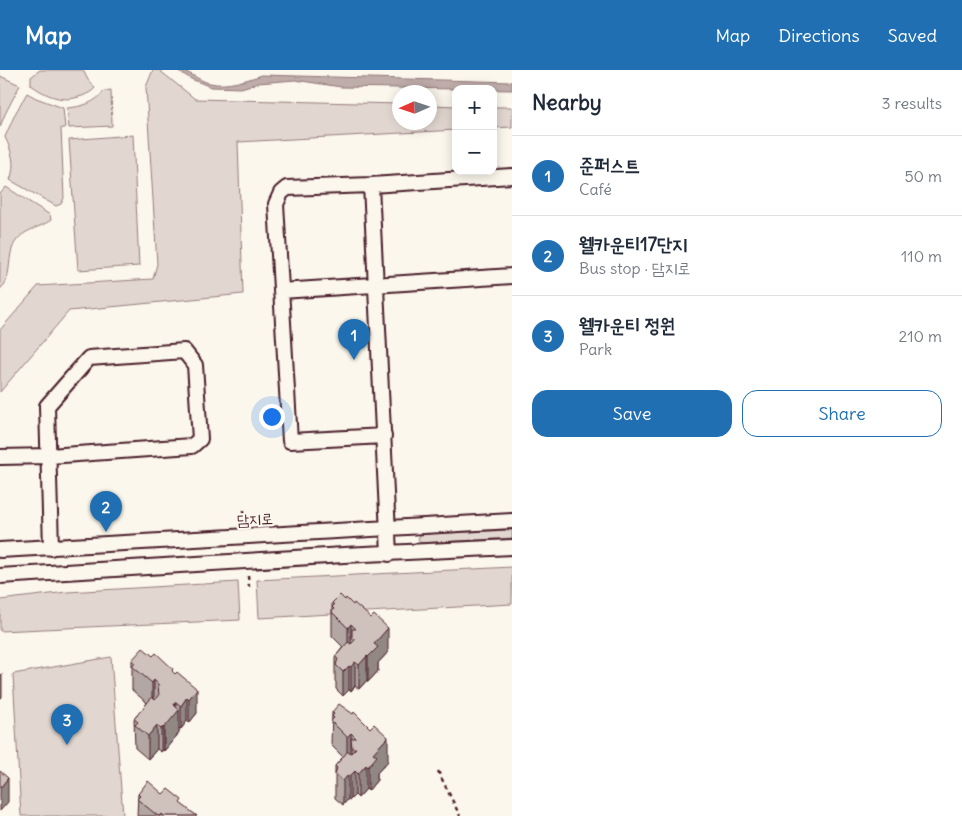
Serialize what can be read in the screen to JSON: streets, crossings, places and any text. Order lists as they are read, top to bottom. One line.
{"streets":{"street":["담지로"]},"north":"left","page":{"header":"Map","nav":["Map","Directions","Saved"],"heading":["Nearby","3 results"],"map_buttons":["+","−"],"list":[{"mark":"1","name":"준퍼스트","note":"Café","value":"50 m"},{"mark":"2","name":"웰카운티17단지","note":"Bus stop · 담지로","value":"110 m"},{"mark":"3","name":"웰카운티 정원","note":"Park","value":"210 m"}],"pins":["1","2","3"],"buttons":["Save","Share"]}}
